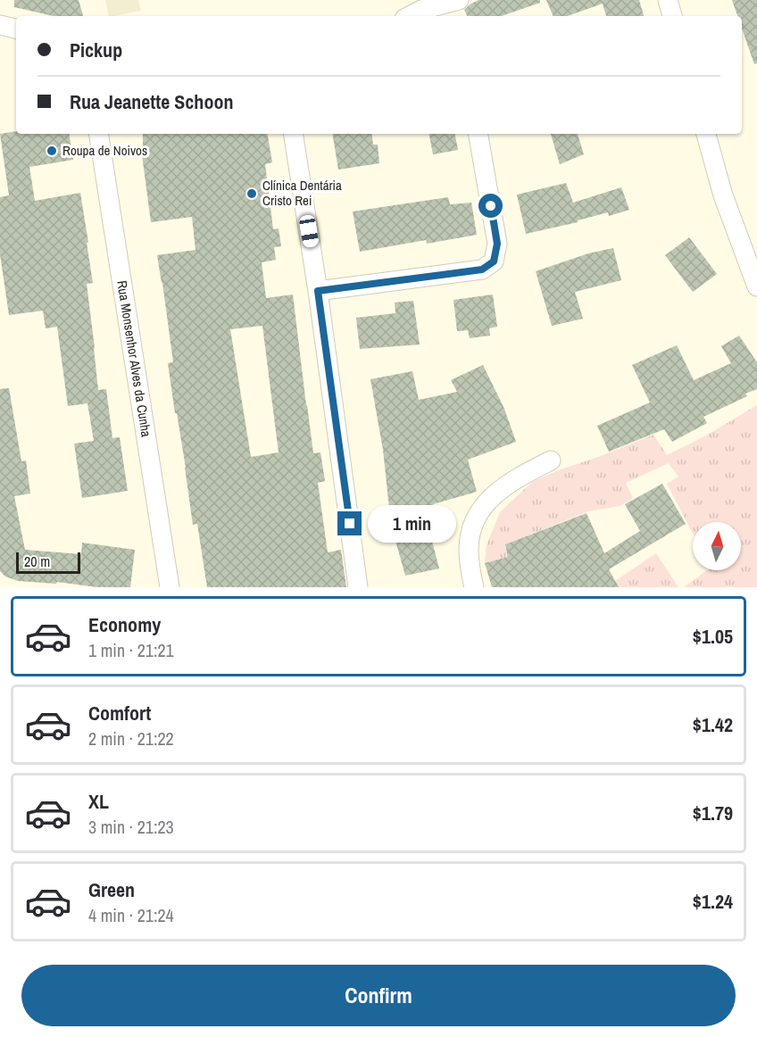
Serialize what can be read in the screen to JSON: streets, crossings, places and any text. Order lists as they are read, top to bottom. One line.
{"streets":{"street":["Rua Monsenhor Alves da Cunha"]},"places":["Roupa de Noivos","Clínica Dentária Cristo Rei"],"scale_bar":"20 m","north":"top","page":{"banner":["Pickup","Rua Jeanette Schoon"],"bubble":"1 min","scale":"20 m","list":[{"name":"Economy","note":"1 min · 21:21","value":"$1.05"},{"name":"Comfort","note":"2 min · 21:22","value":"$1.42"},{"name":"XL","note":"3 min · 21:23","value":"$1.79"},{"name":"Green","note":"4 min · 21:24","value":"$1.24"}],"buttons":"Confirm"}}
